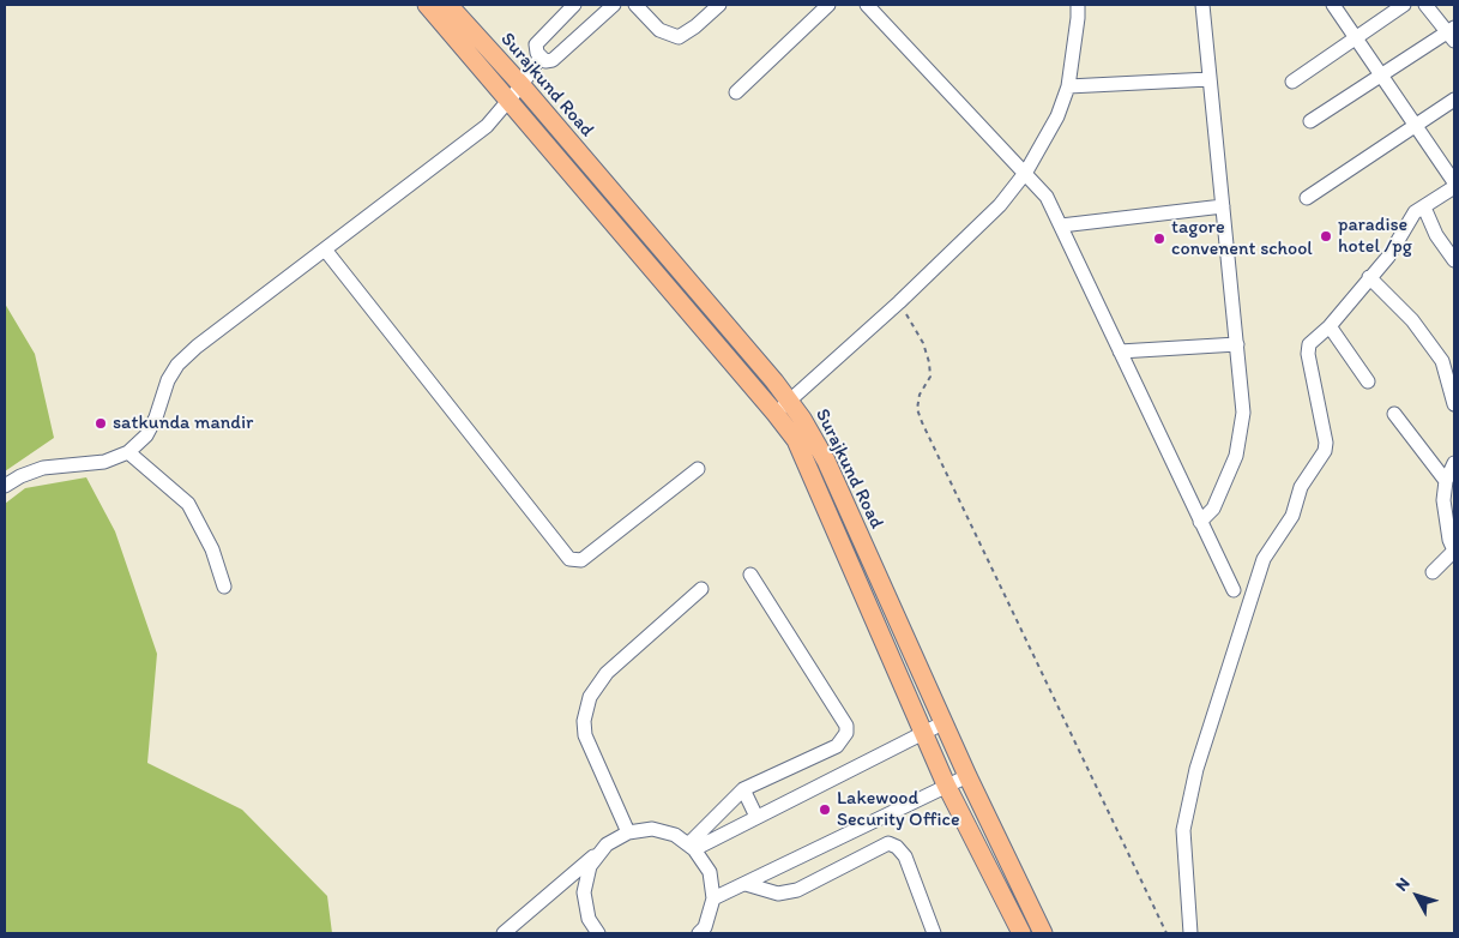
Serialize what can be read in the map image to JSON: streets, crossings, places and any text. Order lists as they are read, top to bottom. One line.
{"streets":{"main road":["Surajkund Road"]},"places":["paradise hotel /pg","tagore convenent school","satkunda mandir","Lakewood Security Office"],"north":"top left"}
